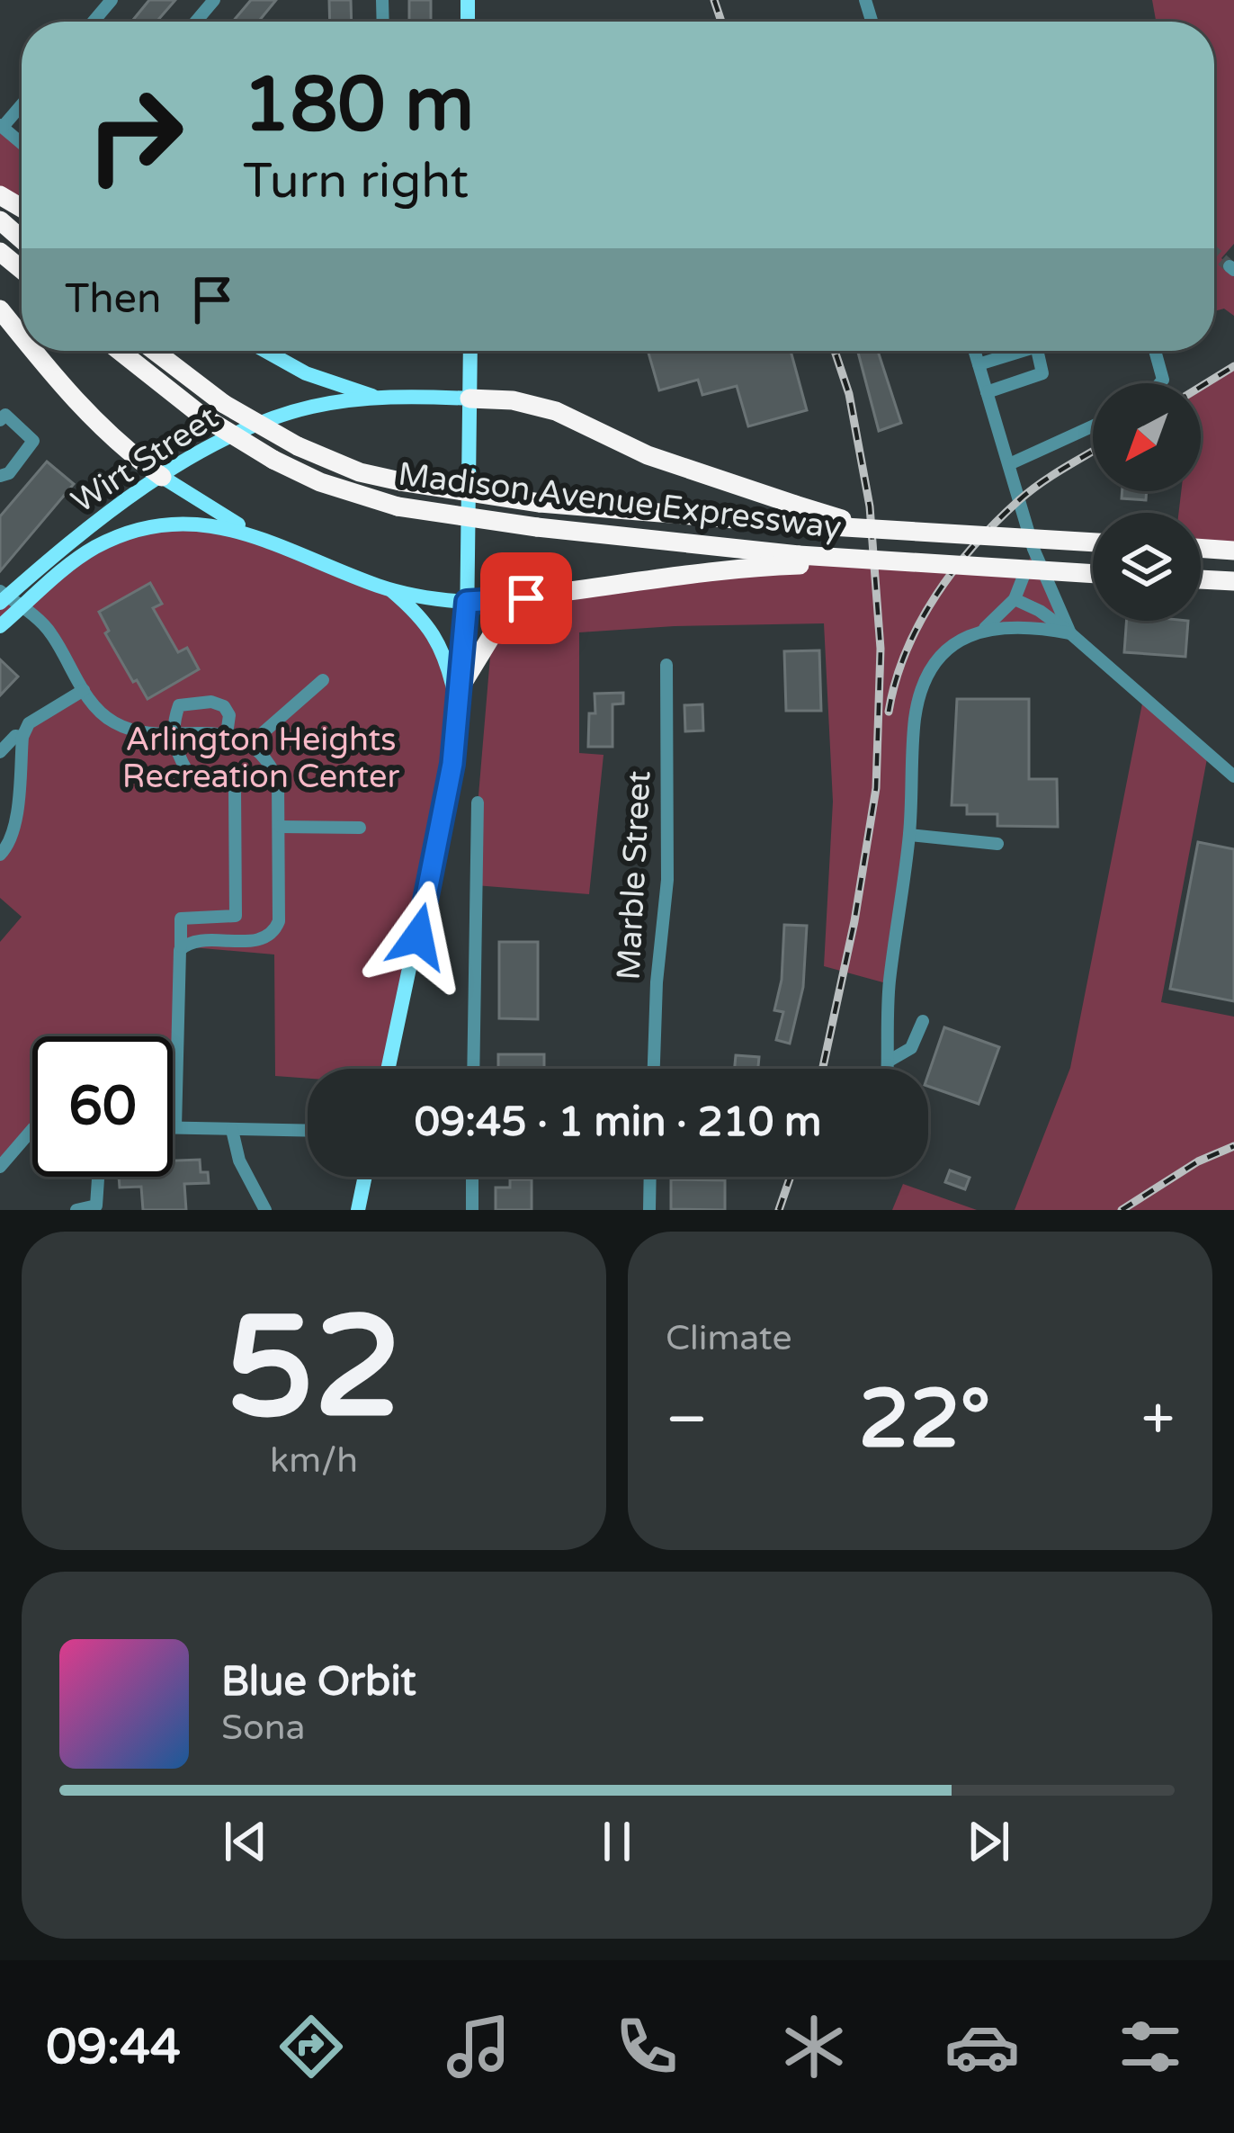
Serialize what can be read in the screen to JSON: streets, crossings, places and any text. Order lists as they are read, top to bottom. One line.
{"streets":{"highway":["Madison Avenue Expressway"],"main road":["Wirt Street"],"street":["Marble Street"]},"parks":["Arlington Heights Recreation Center"],"north":"bottom left","page":{"turn":["180 m","Turn right"],"then":"Then","limit":"60","trip":"09:45 · 1 min · 210 m","tile":[["52","km/h"],"Climate"],"heat":["−","22°","+"],"song":["Blue Orbit","Sona"],"tabs":"09:44"}}
